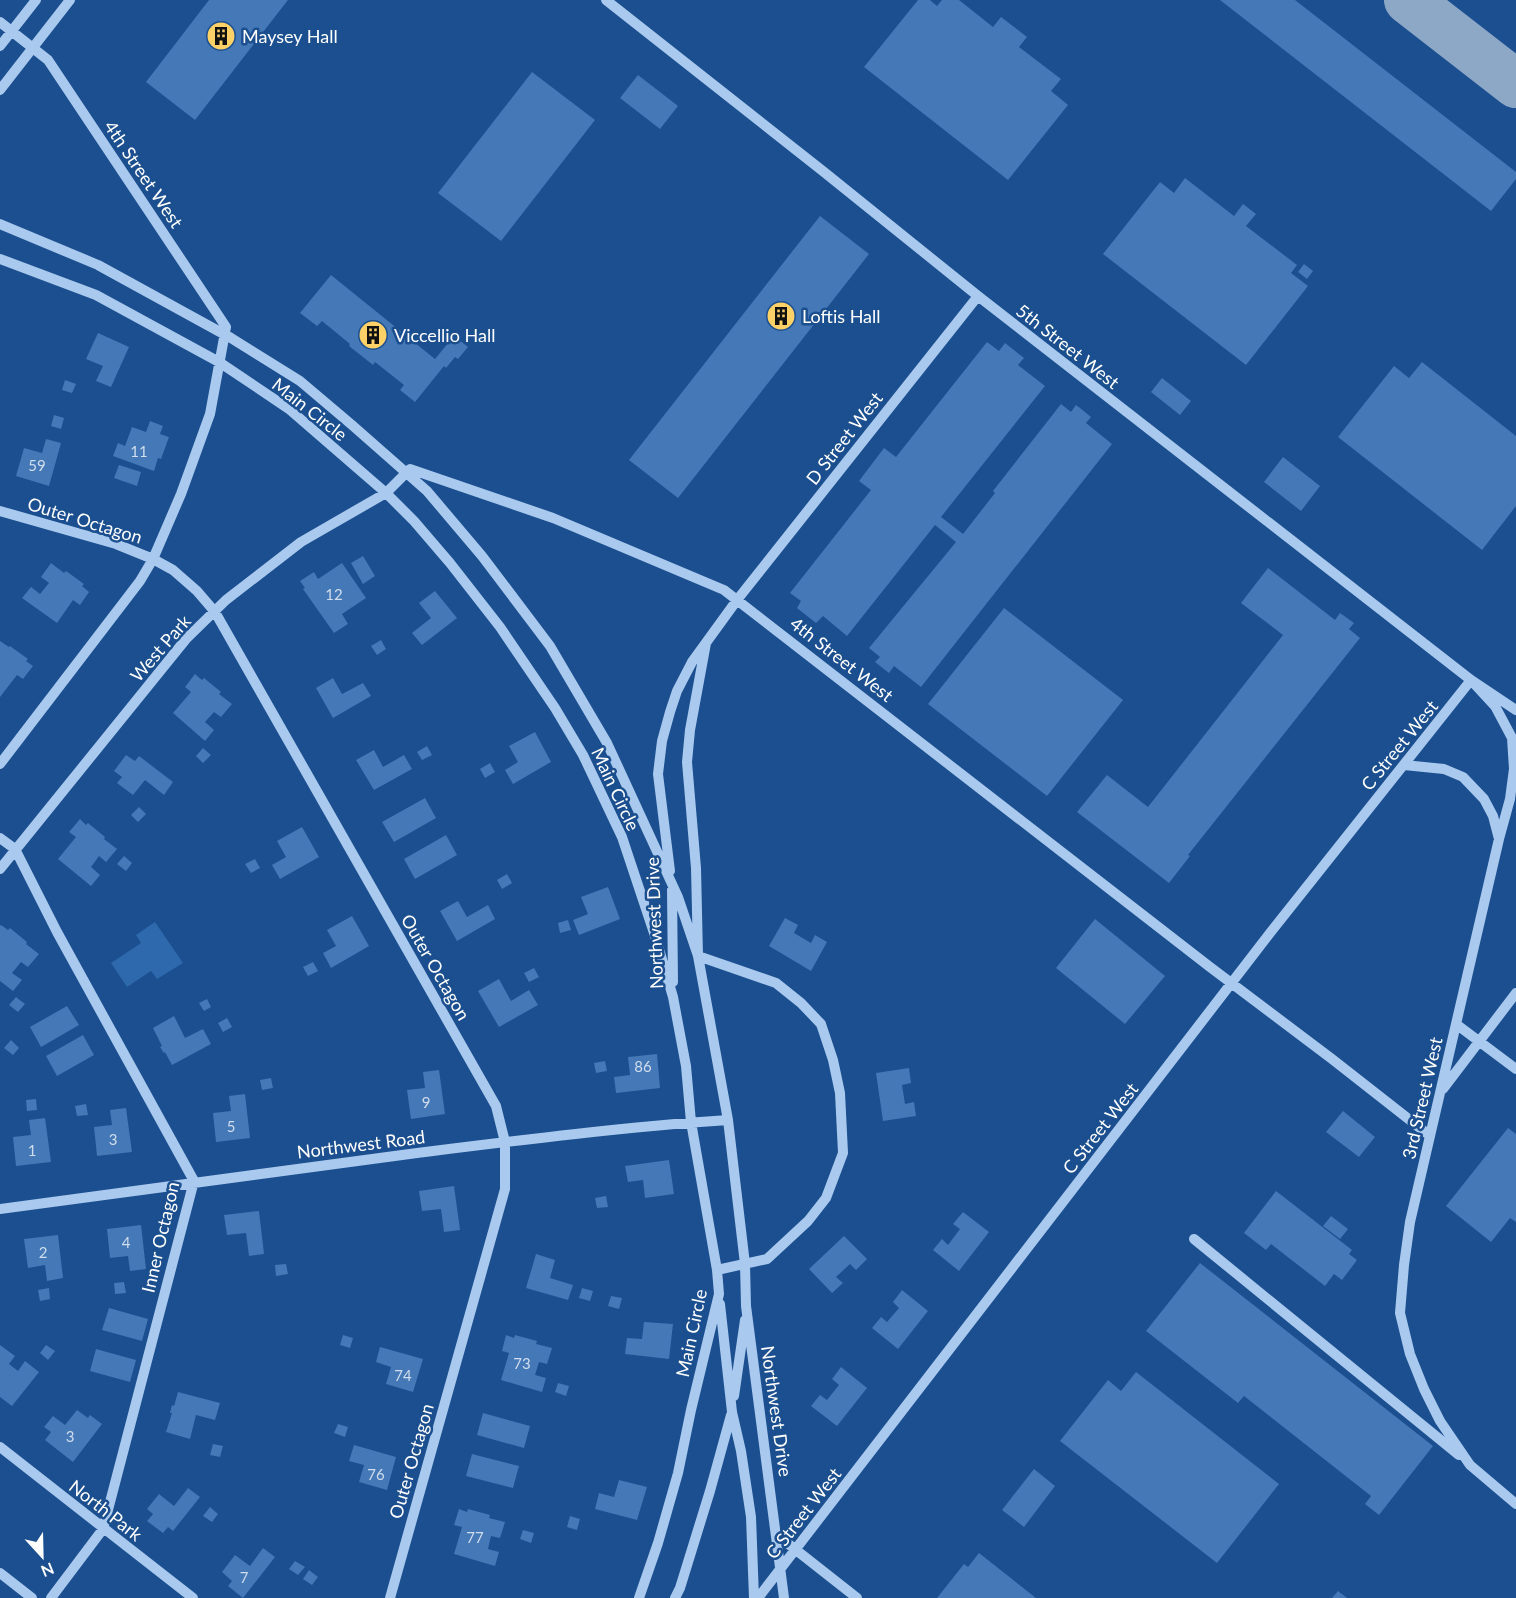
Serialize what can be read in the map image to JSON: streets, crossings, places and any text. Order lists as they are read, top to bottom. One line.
{"streets":{"street":["4th Street West","5th Street West","Main Circle","D Street West","Outer Octagon","West Park","C Street West","Northwest Drive","3rd Street West","Northwest Road","Inner Octagon","North Park"]},"crossings":[["4th Street West","Main Circle"],["4th Street West","D Street West"],["4th Street West","C Street West"],["4th Street West","Northwest Drive"],["4th Street West","3rd Street West"],["5th Street West","D Street West"],["5th Street West","C Street West"],["5th Street West","3rd Street West"],["Main Circle","West Park"],["Main Circle","Northwest Drive"],["Main Circle","Northwest Road"],["D Street West","Northwest Drive"],["Outer Octagon","West Park"],["Outer Octagon","Northwest Road"],["West Park","Inner Octagon"],["C Street West","Northwest Drive"],["C Street West","3rd Street West"],["Northwest Drive","Northwest Road"],["Northwest Road","Inner Octagon"],["Inner Octagon","North Park"]],"places":{"building":["Maysey Hall","Loftis Hall","Viccellio Hall"]},"house_numbers":["11","59","12","86","9","5","3","1","4","2","73","74","3","76","77","7"],"north":"bottom"}
